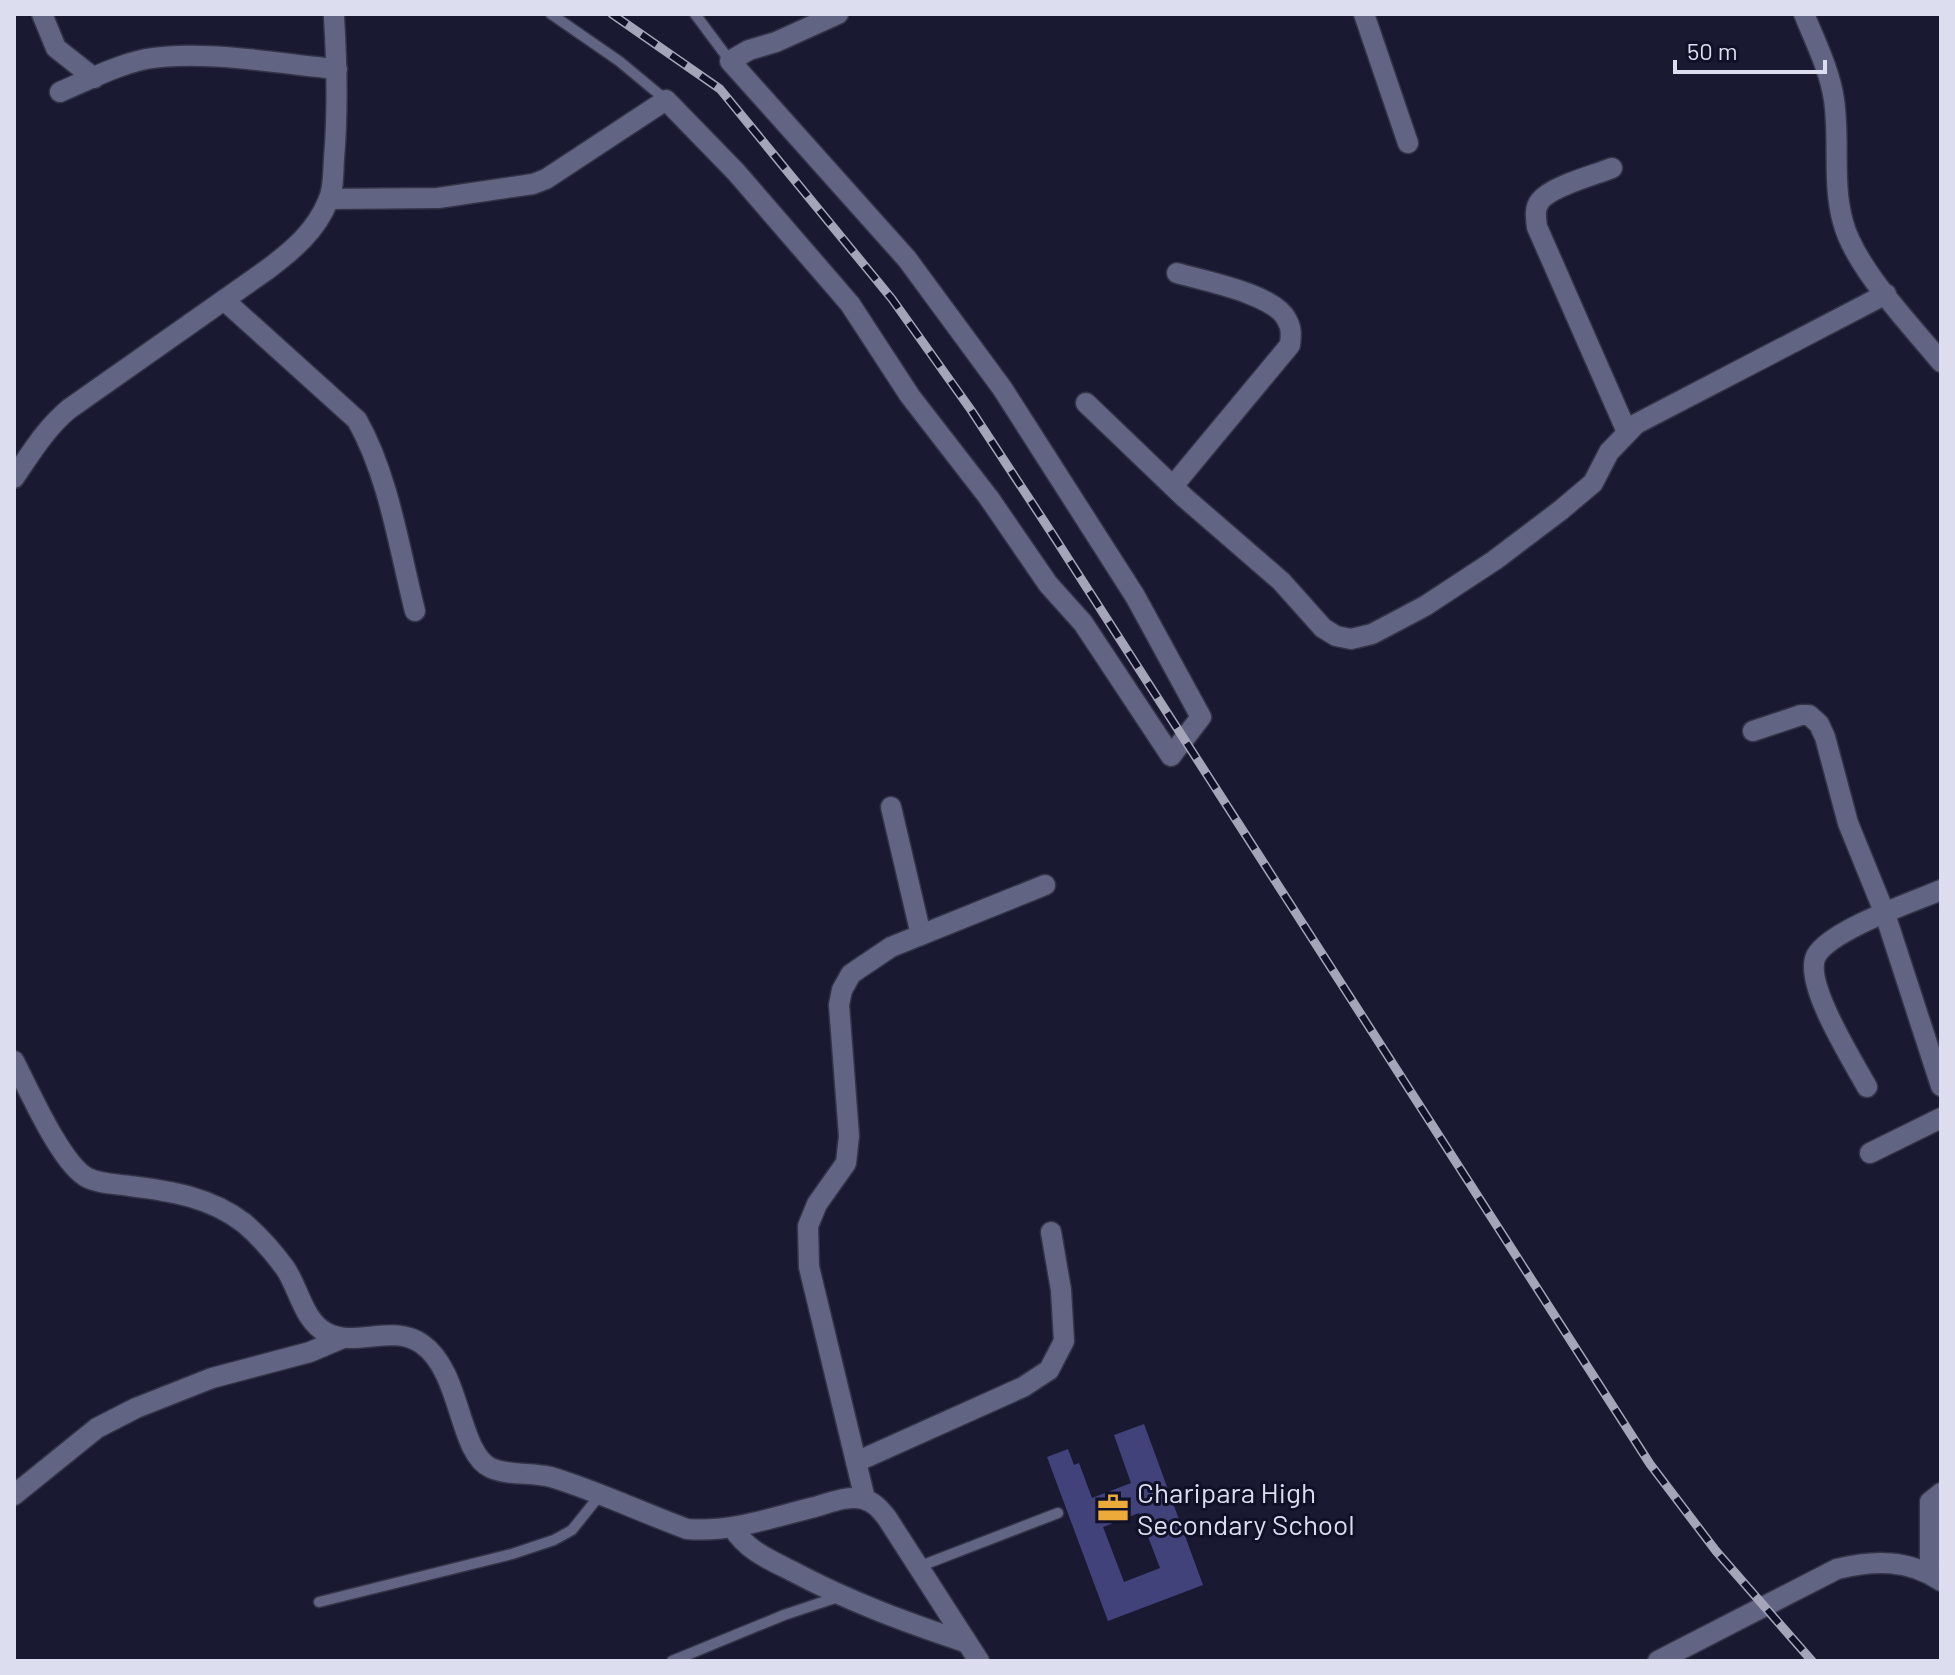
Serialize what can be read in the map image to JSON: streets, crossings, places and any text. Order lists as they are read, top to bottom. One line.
{"places":{"office":["Charipara High Secondary School"]},"scale_bar":"50 m"}
